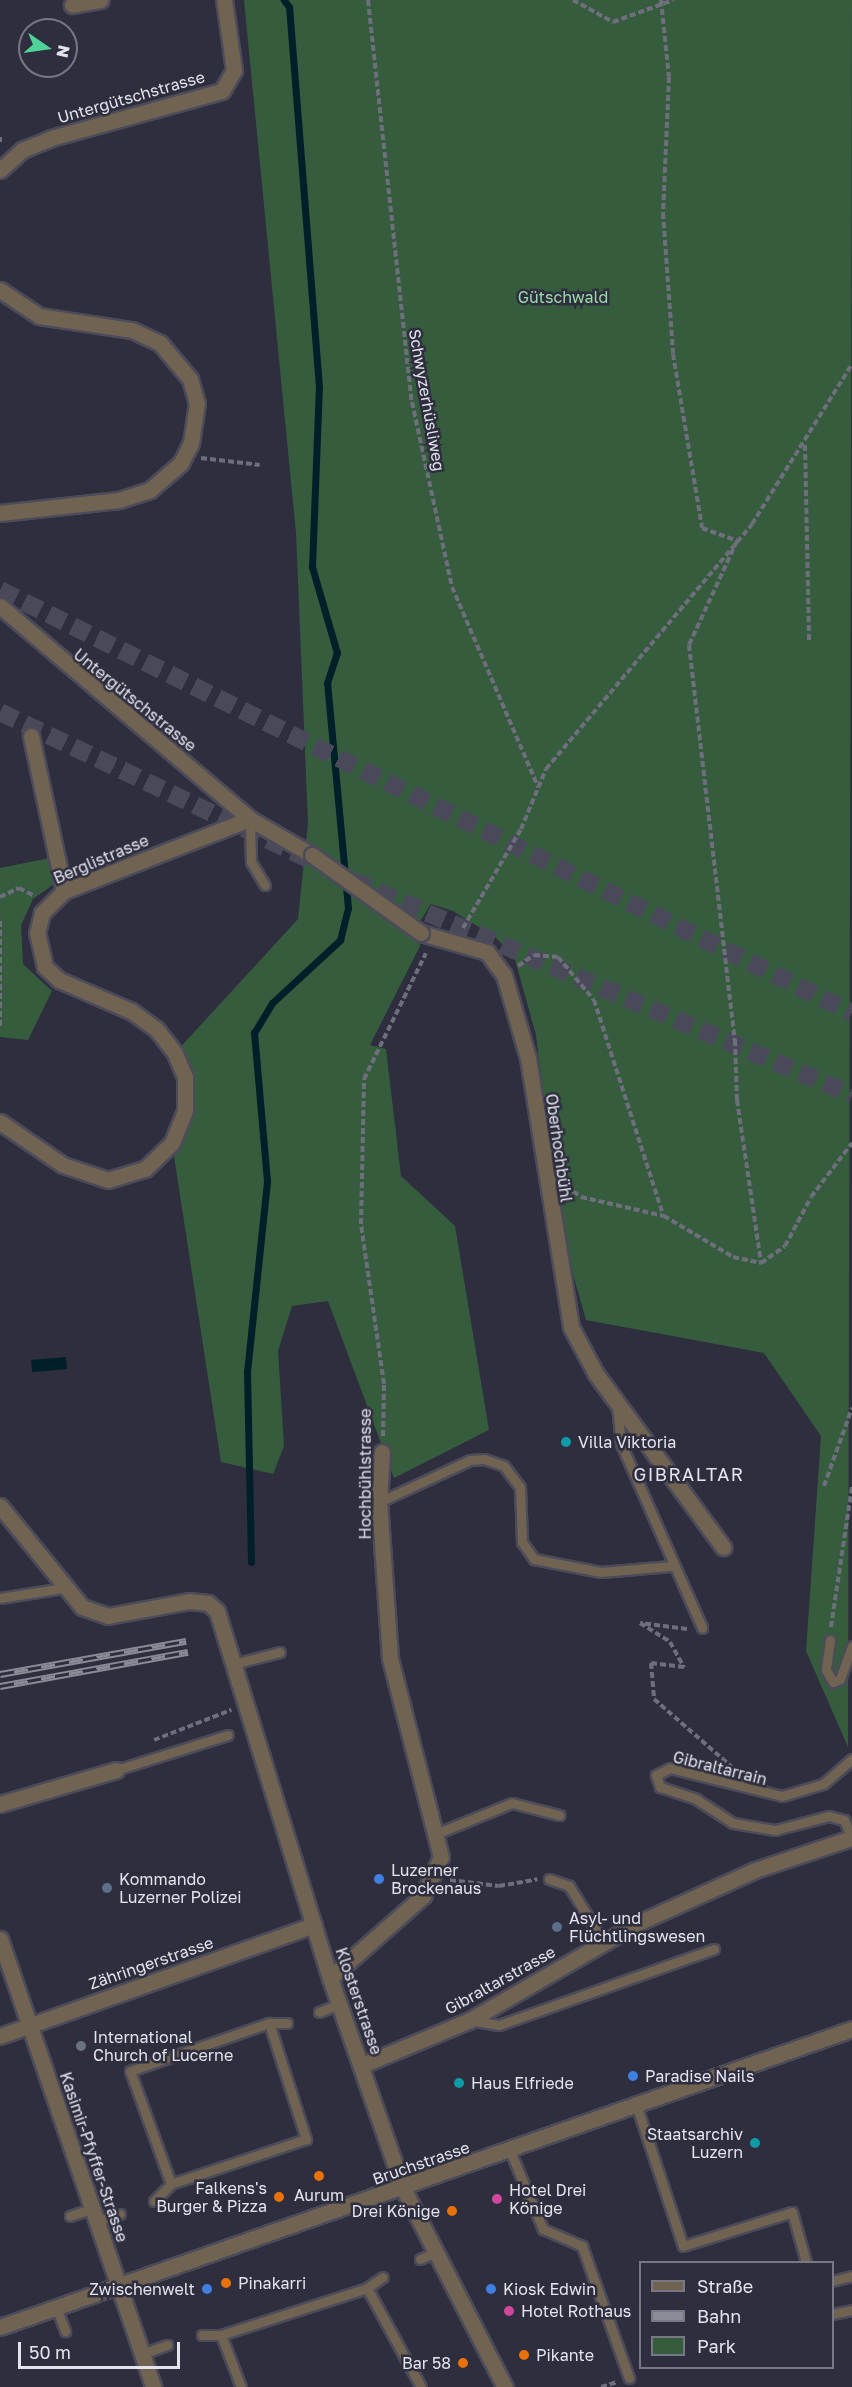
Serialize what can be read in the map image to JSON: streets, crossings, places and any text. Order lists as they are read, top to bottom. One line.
{"streets":{"street":["Untergütschstrasse","Berglistrasse","Oberhochbühl","Hochbühlstrasse","Zähringerstrasse","Gibraltarstrasse","Klosterstrasse","Kasimir-Pfyffer-Strasse","Bruchstrasse"],"lane":["Gibraltarrain"],"path":["Schwyzerhüsliweg"]},"crossings":[["Untergütschstrasse","Berglistrasse"],["Oberhochbühl","Hochbühlstrasse"],["Gibraltarrain","Gibraltarstrasse"],["Zähringerstrasse","Klosterstrasse"],["Zähringerstrasse","Kasimir-Pfyffer-Strasse"],["Gibraltarstrasse","Klosterstrasse"],["Klosterstrasse","Bruchstrasse"],["Kasimir-Pfyffer-Strasse","Bruchstrasse"]],"districts":["GIBRALTAR"],"parks":["Gütschwald"],"places":["Villa Viktoria","Luzerner Brockenaus","Kommando Luzerner Polizei","Asyl- und Flüchtlingswesen","International Church of Lucerne","Paradise Nails","Haus Elfriede","Staatsarchiv Luzern","Aurum","Falkens's Burger & Pizza","Hotel Drei Könige","Drei Könige","Pinakarri","Zwischenwelt","Kiosk Edwin","Hotel Rothaus","Pikante","Bar 58"],"legend":["Straße","Bahn","Park"],"scale_bar":"50 m","north":"right"}
